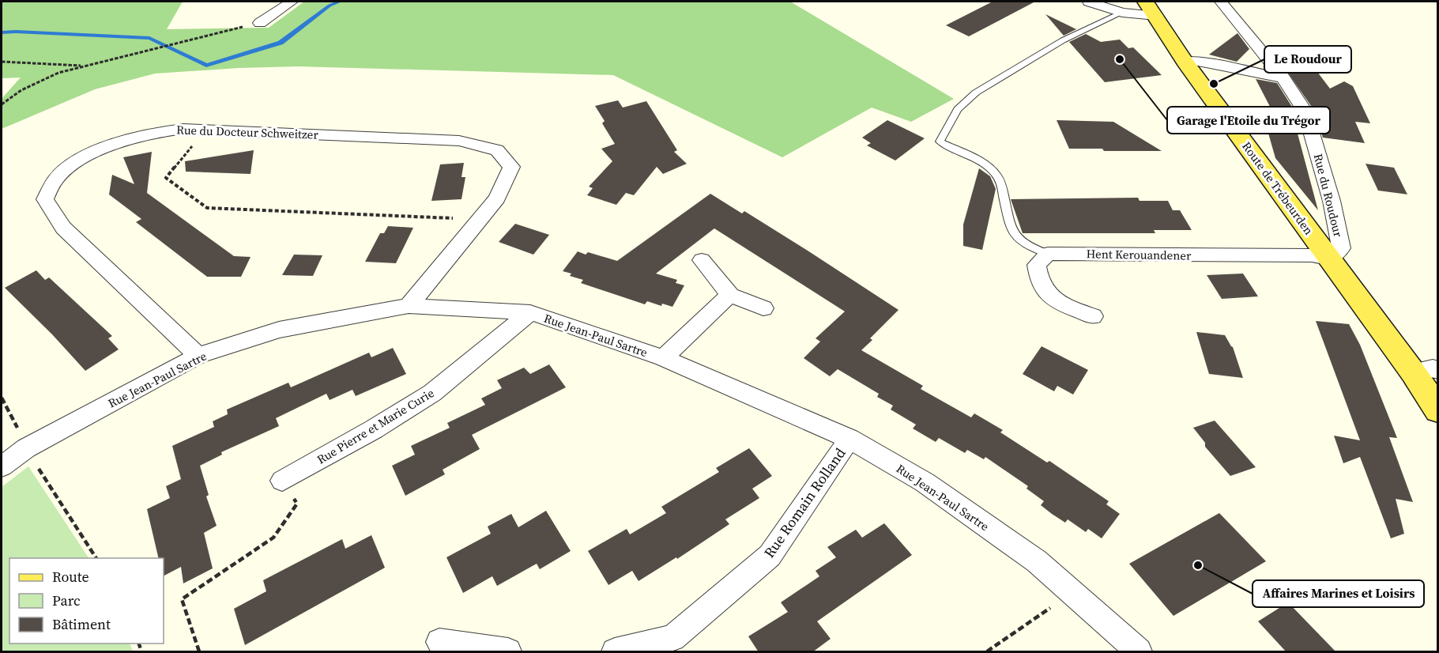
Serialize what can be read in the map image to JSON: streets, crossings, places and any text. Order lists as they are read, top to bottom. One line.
{"streets":{"main road":["Route de Trébeurden"],"street":["Rue du Docteur Schweitzer","Rue du Roudour","Hent Kerouandener","Rue Jean-Paul Sartre","Rue Pierre et Marie Curie","Rue Romain Rolland"]},"crossings":[["Rue du Docteur Schweitzer","Rue Jean-Paul Sartre"],["Route de Trébeurden","Rue du Roudour"],["Route de Trébeurden","Hent Kerouandener"],["Rue du Roudour","Hent Kerouandener"],["Rue Jean-Paul Sartre","Rue Pierre et Marie Curie"],["Rue Jean-Paul Sartre","Rue Romain Rolland"]],"places":["Garage l'Etoile du Trégor","Le Roudour","Affaires Marines et Loisirs"],"legend":["Route","Parc","Bâtiment"]}
